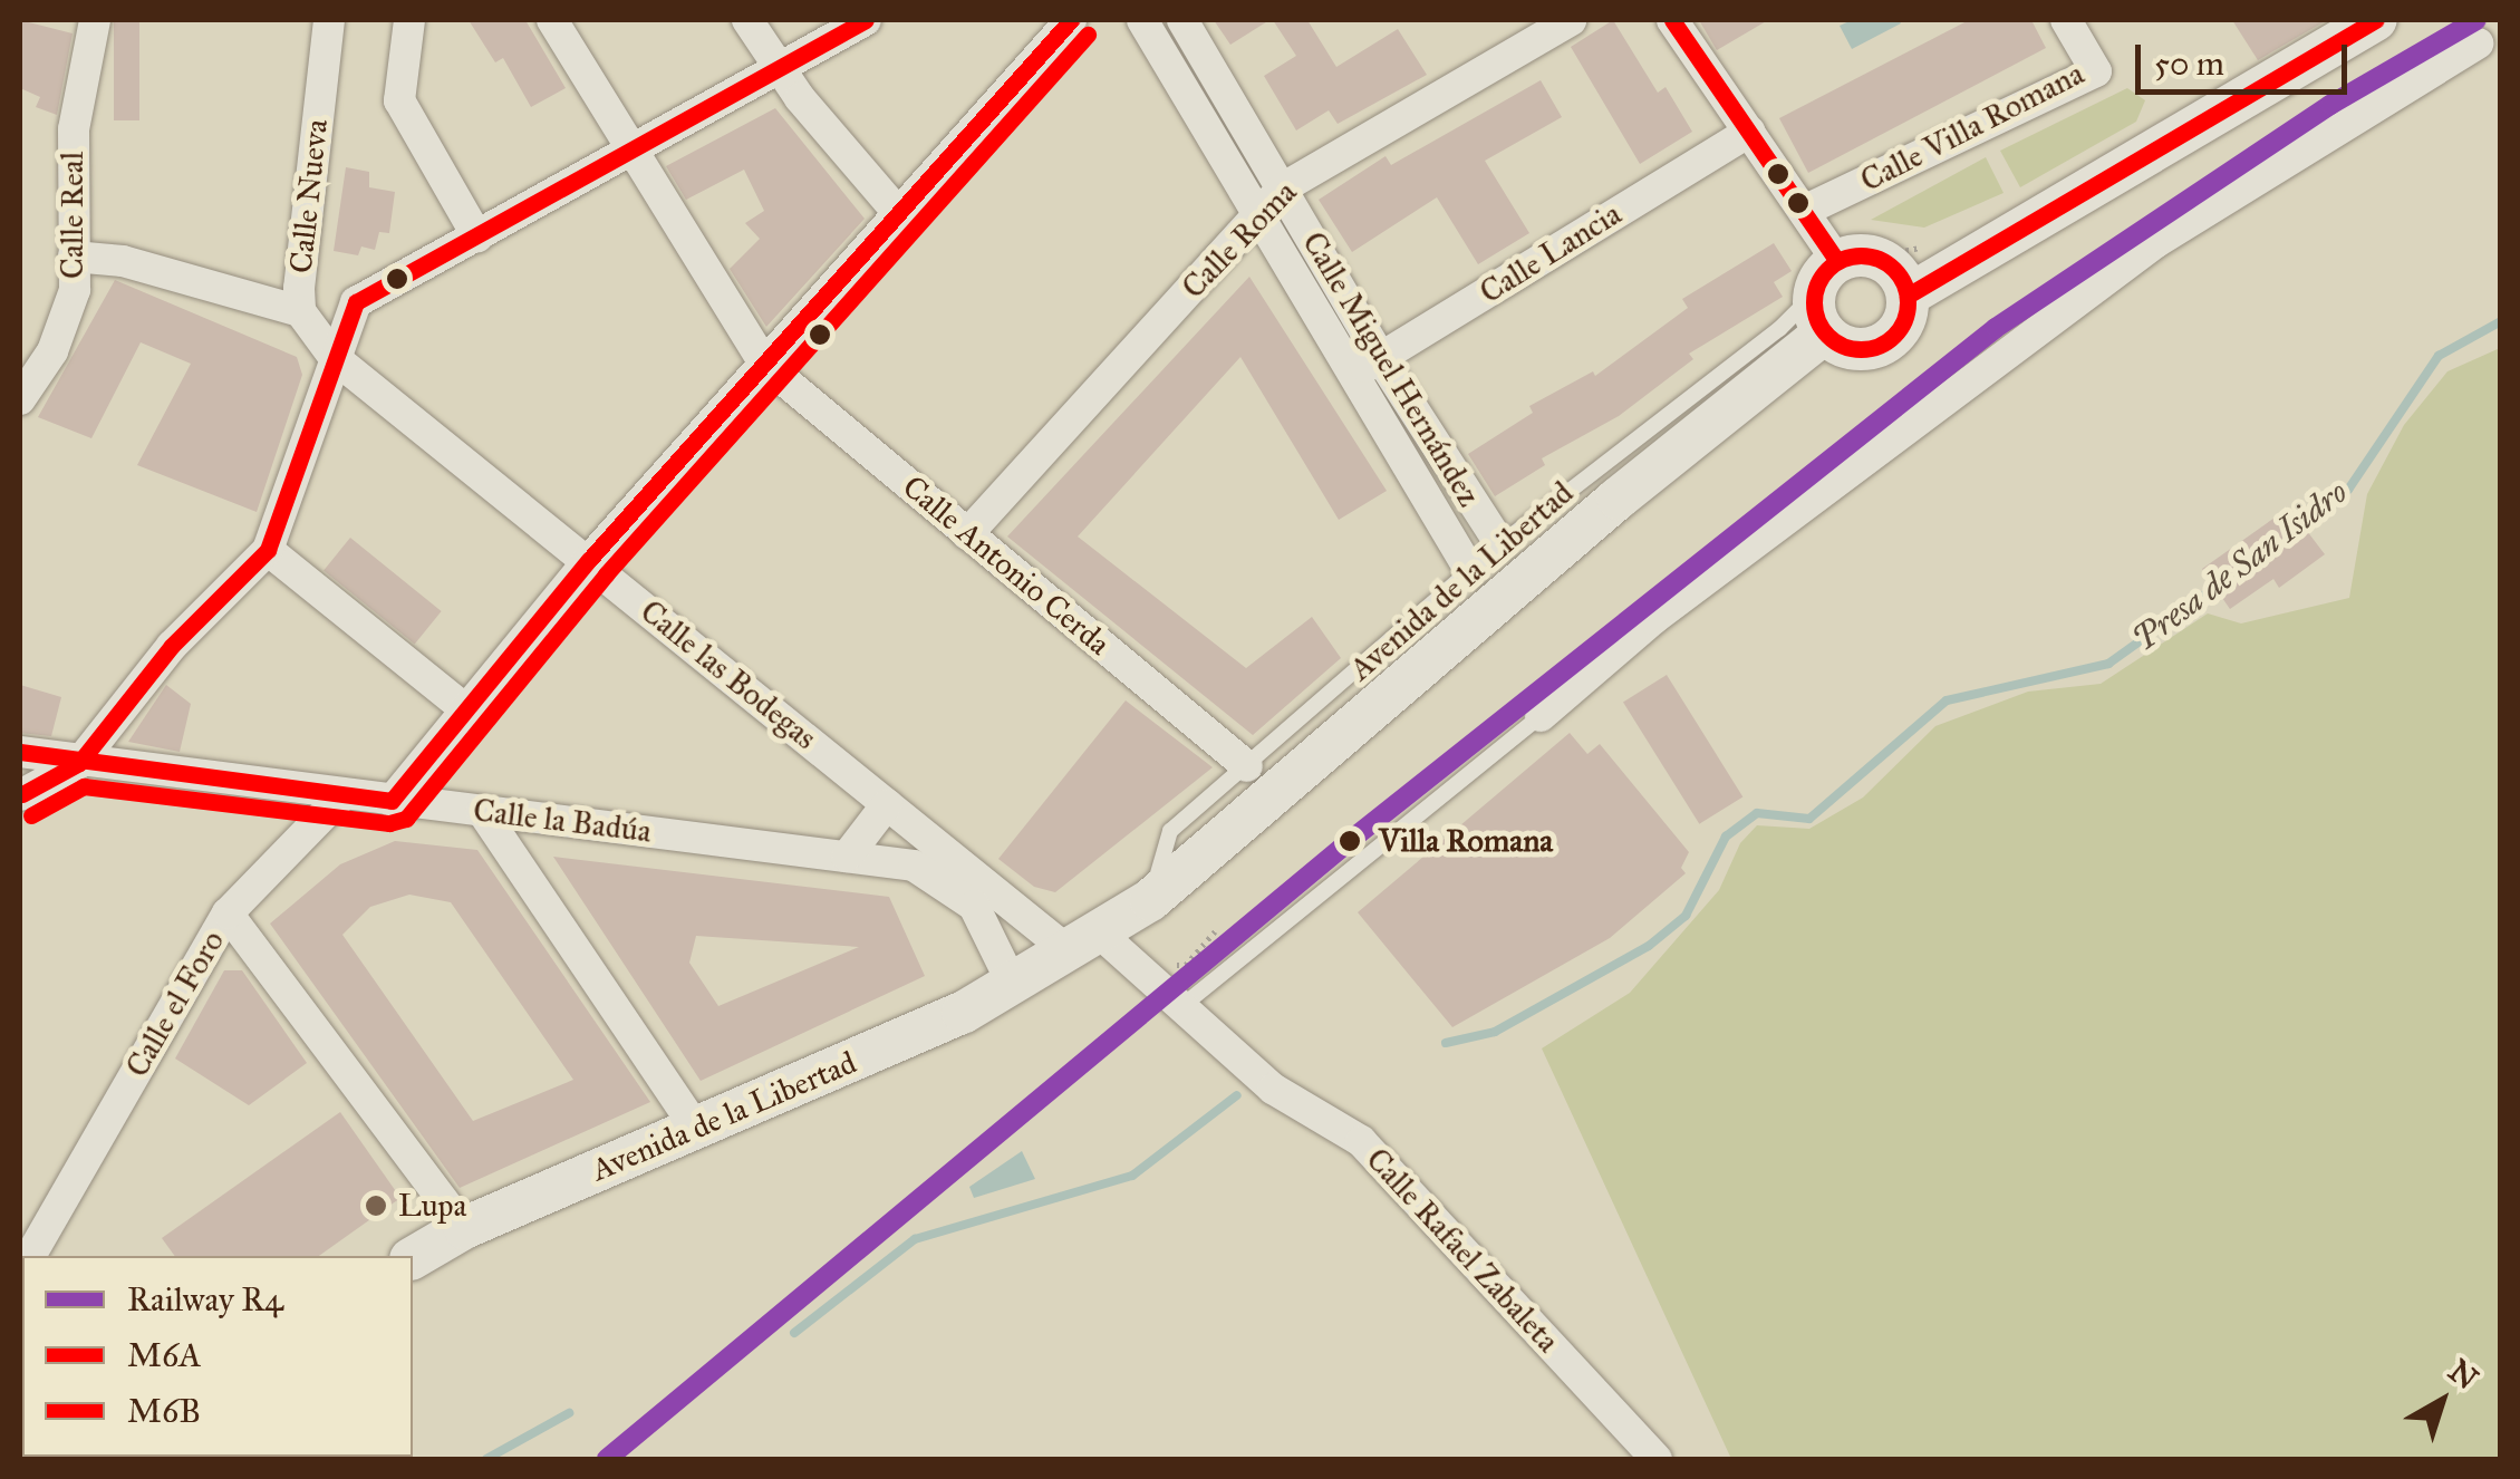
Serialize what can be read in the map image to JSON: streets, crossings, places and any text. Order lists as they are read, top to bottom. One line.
{"streets":{"main road":["Avenida de la Libertad"],"street":["Calle Villa Romana","Calle Nueva","Calle Real","Calle Roma","Calle Lancia","Calle Miguel Hernández","Calle Antonio Cerda","Calle las Bodegas","Calle la Badúa","Calle el Foro","Calle Rafael Zabaleta"]},"crossings":[["Calle Nueva","Calle las Bodegas"],["Calle Roma","Calle Miguel Hernández"],["Calle Roma","Calle Antonio Cerda"],["Calle Lancia","Calle Miguel Hernández"],["Calle Miguel Hernández","Avenida de la Libertad"],["Calle Antonio Cerda","Avenida de la Libertad"],["Avenida de la Libertad","Calle las Bodegas"],["Avenida de la Libertad","Calle la Badúa"],["Avenida de la Libertad","Calle Rafael Zabaleta"],["Calle las Bodegas","Calle Rafael Zabaleta"],["Calle la Badúa","Calle el Foro"]],"water":["Presa de San Isidro"],"places":["Villa Romana","Lupa"],"lines":["rail line R4","transit line M6A","transit line M6B"],"legend":["Railway R4","M6A","M6B"],"scale_bar":"50 m","north":"top right"}
